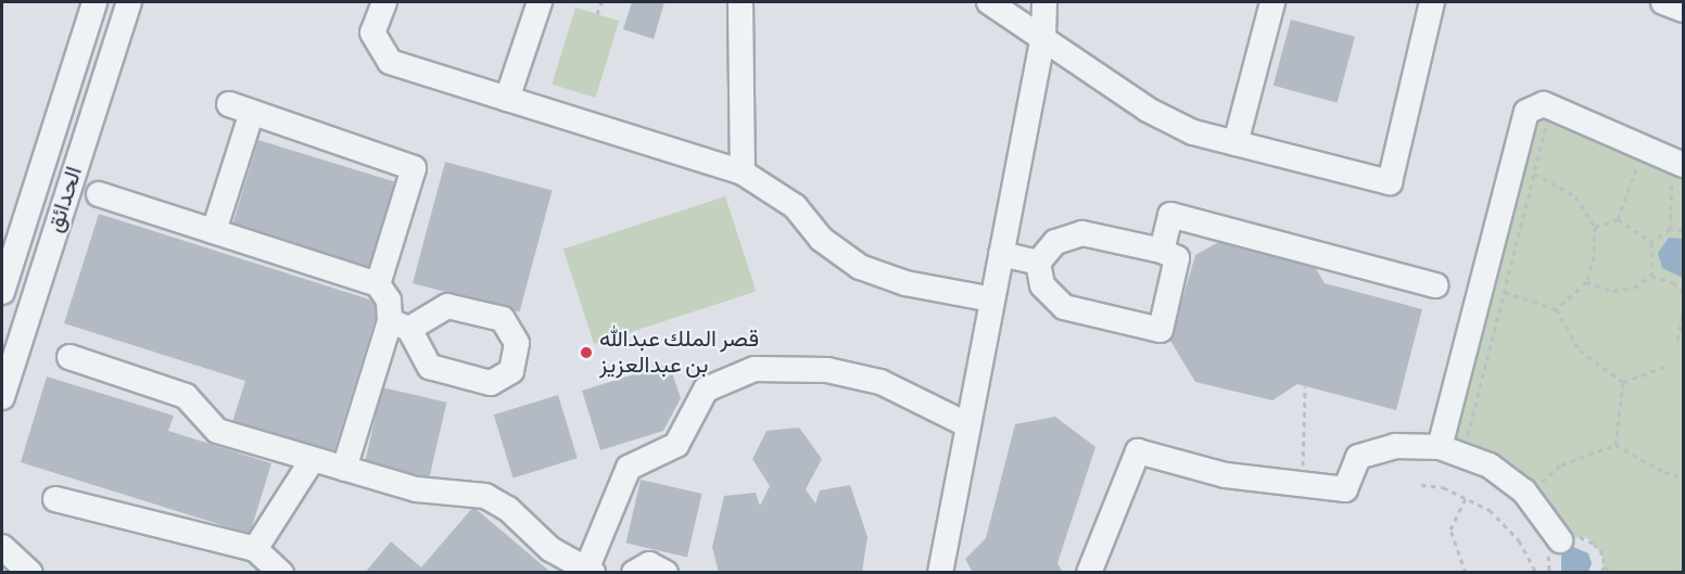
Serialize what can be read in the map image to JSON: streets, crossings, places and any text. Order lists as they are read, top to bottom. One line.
{"streets":{"street":["الحدائق"]},"places":["قصر الملك عبدالله بن عبدالعزيز"]}
